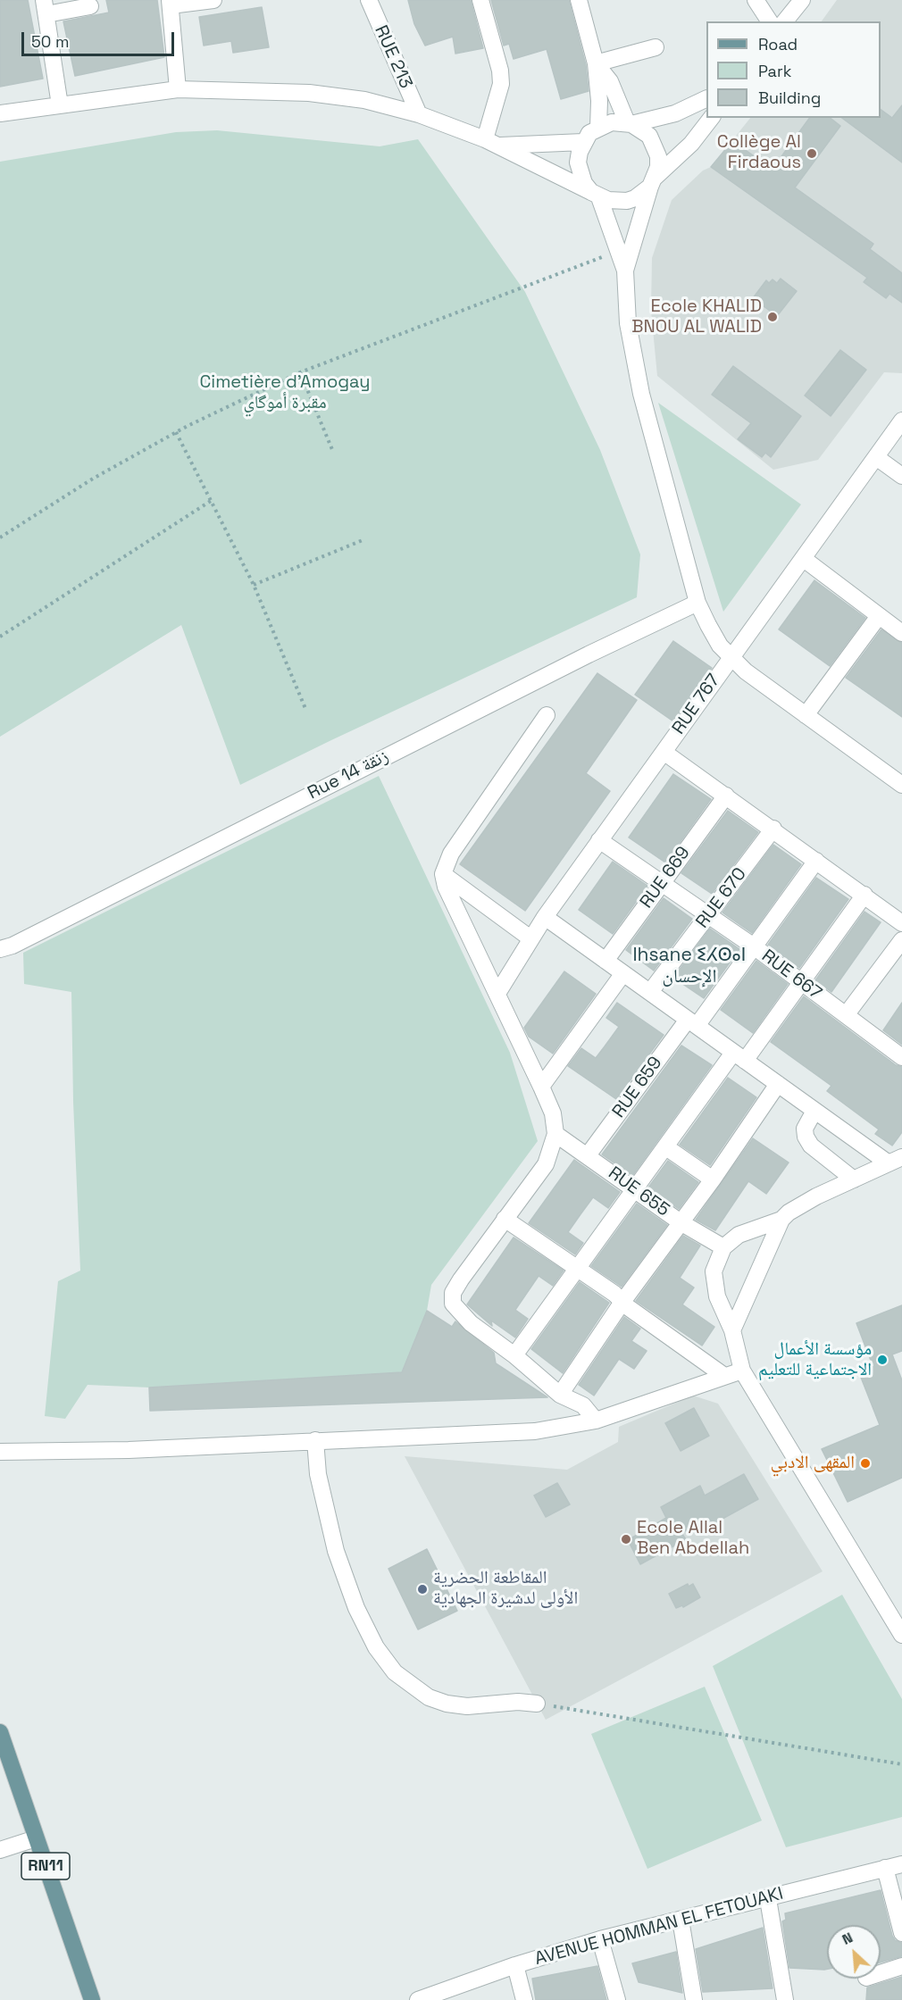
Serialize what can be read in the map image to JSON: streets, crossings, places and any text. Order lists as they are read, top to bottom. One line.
{"streets":{"main road":["RN11"],"street":["RUE 213","RUE 767","Rue 14 زنقة","RUE 669","RUE 670","RUE 667","RUE 659","RUE 655","AVENUE HOMMAN EL FETOUAKI"]},"crossings":[["RUE 767","RUE 667"],["RUE 669","RUE 667"],["RUE 670","RUE 667"],["RUE 667","RUE 659"],["RUE 659","RUE 655"]],"districts":["Ihsane ⵉⵃⵙⴰⵏ الإحسان"],"parks":["Cimetière d'Amogay مقبرة أموگاي"],"places":["Collège Al Firdaous","Ecole KHALID BNOU AL WALID","مؤسسة الأعمال الاجتماعية للتعليم","المقهى الادبي","Ecole Allal Ben Abdellah","المقاطعة الحضرية الأولى لدشيرة الجهادية"],"legend":["Road","Park","Building"],"scale_bar":"50 m","north":"top left"}
